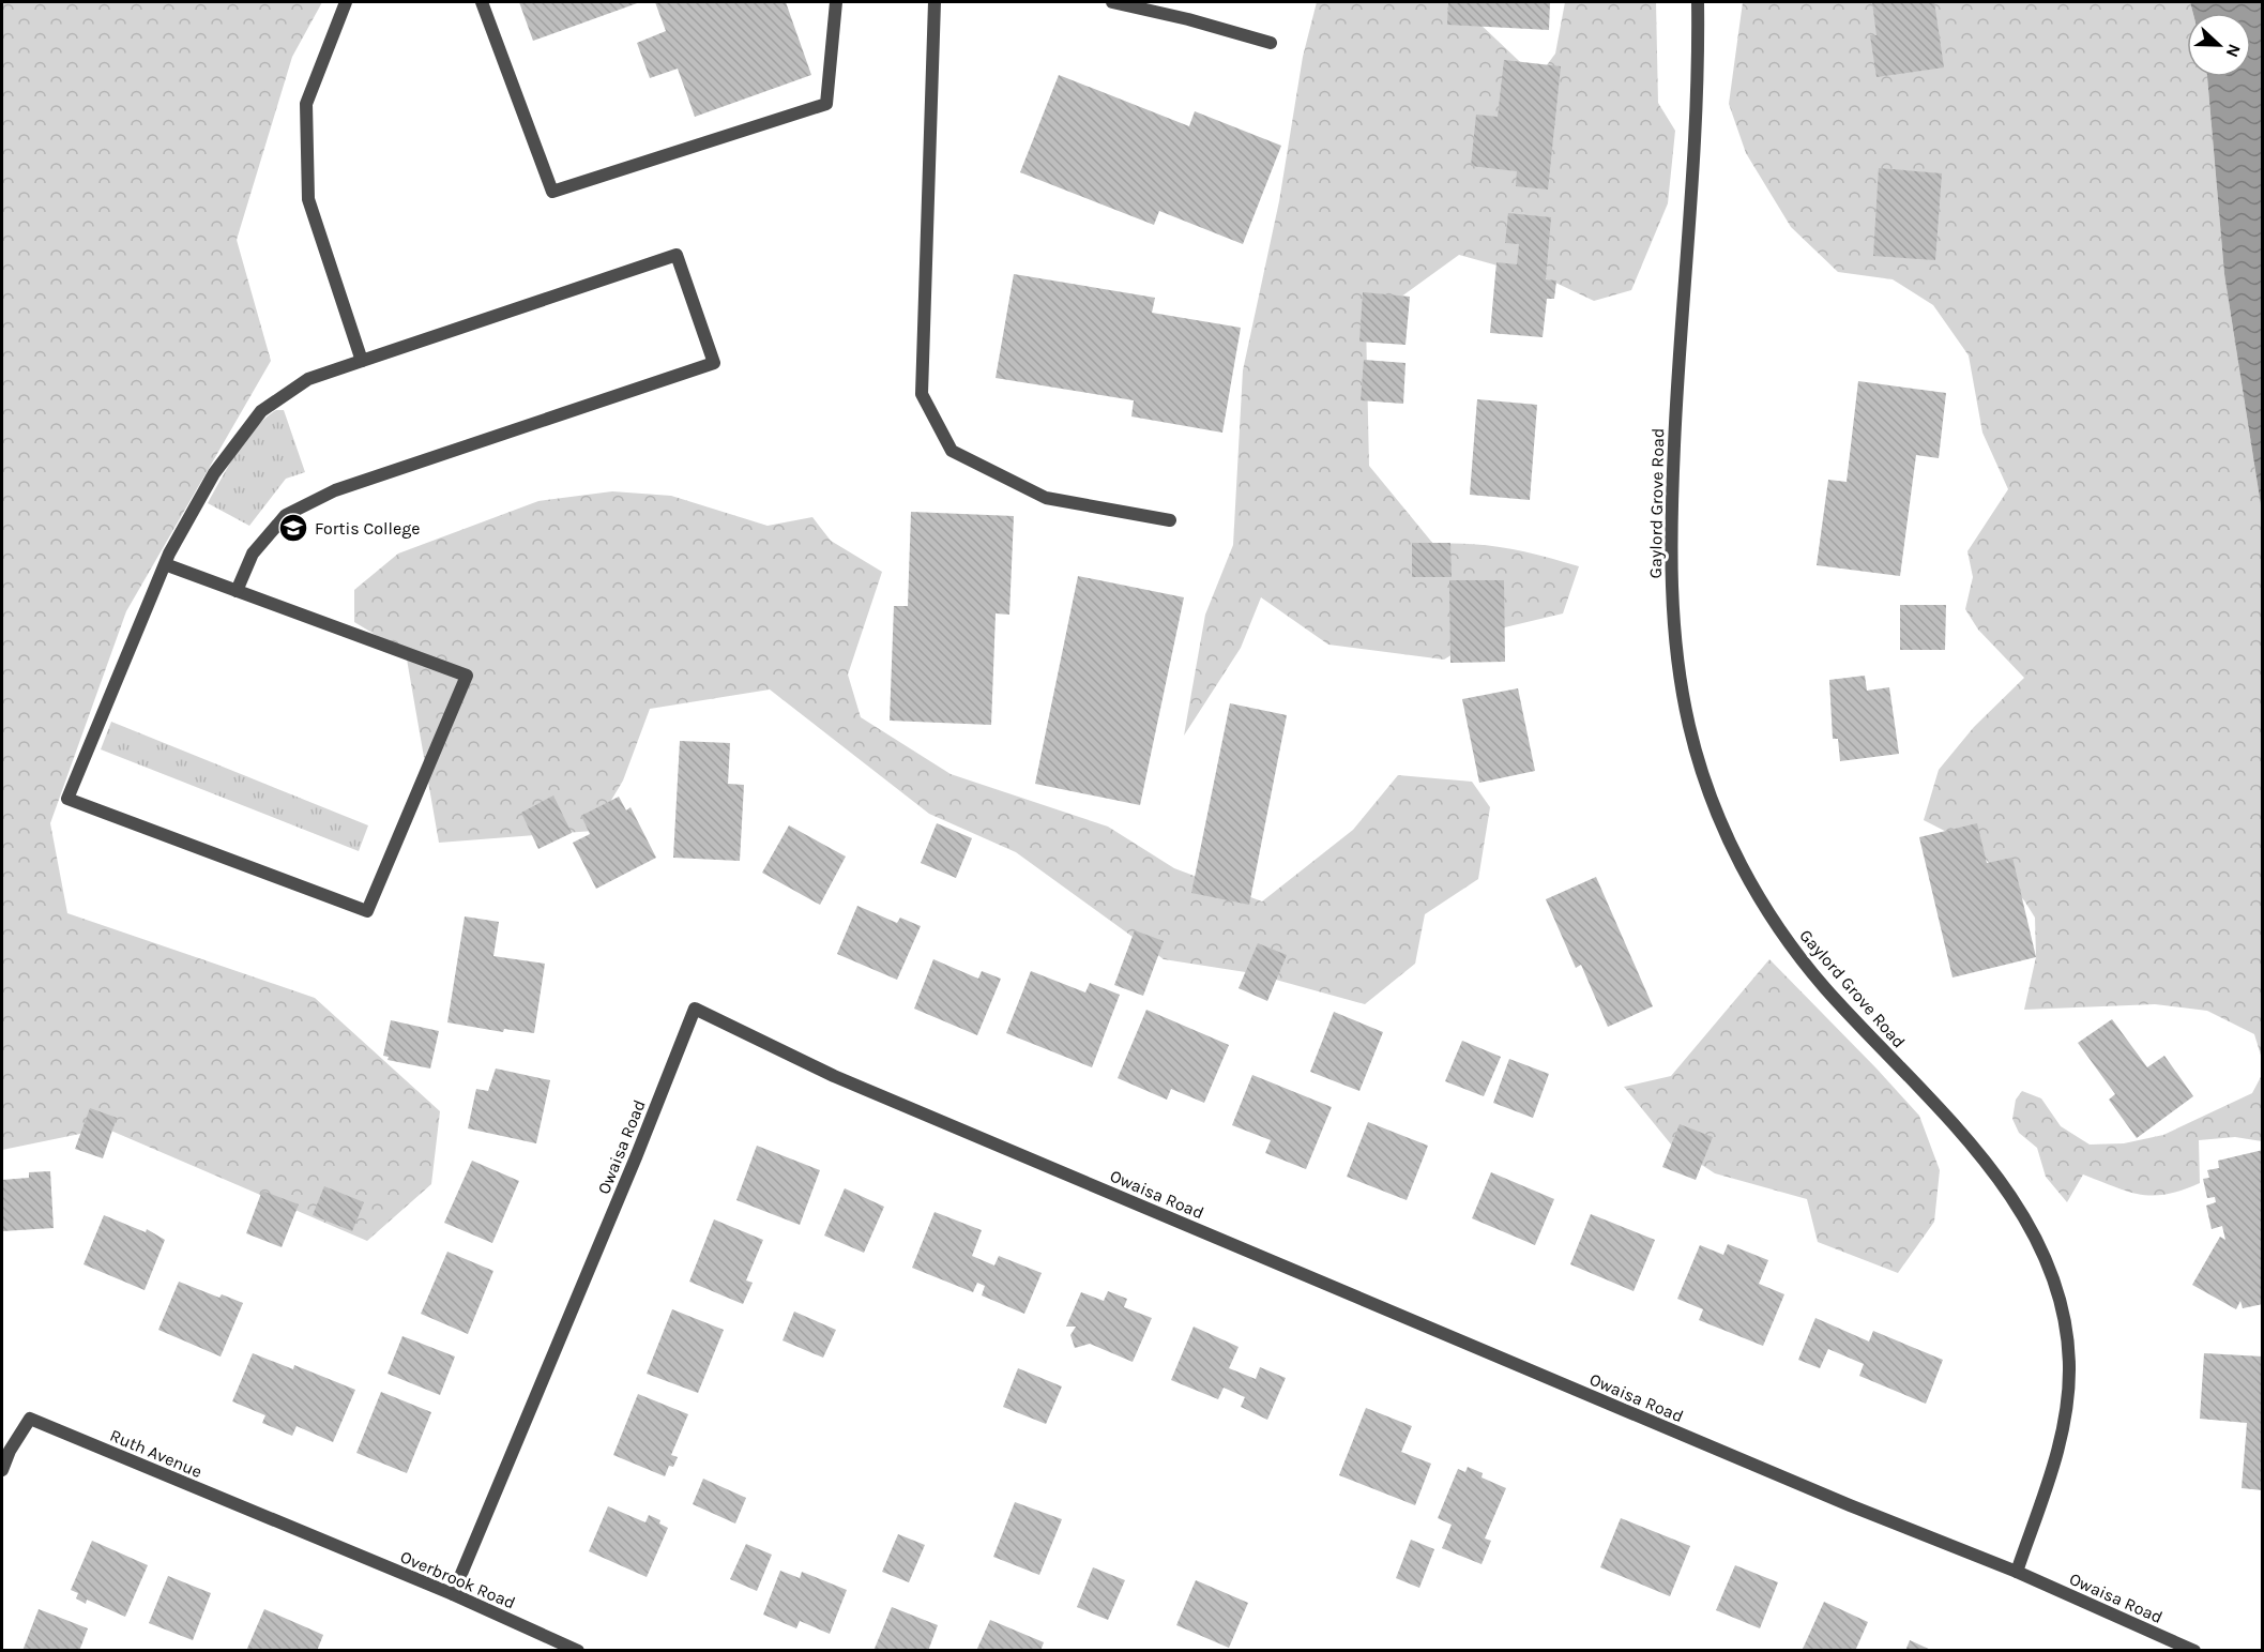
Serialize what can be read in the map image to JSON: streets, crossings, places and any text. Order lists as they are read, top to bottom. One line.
{"streets":{"street":["Gaylord Grove Road","Owaisa Road","Ruth Avenue","Overbrook Road"]},"crossings":[["Gaylord Grove Road","Owaisa Road"],["Owaisa Road","Overbrook Road"],["Ruth Avenue","Overbrook Road"]],"places":{"school or university":["Fortis College"]},"north":"right"}
